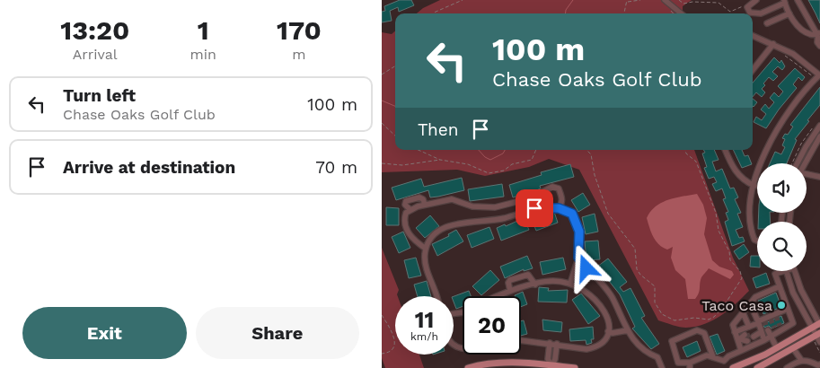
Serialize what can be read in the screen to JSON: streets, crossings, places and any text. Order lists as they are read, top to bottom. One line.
{"places":["Taco Casa"],"page":{"eta":["13:20","Arrival","1","min","170","m"],"turn":["100 m","Chase Oaks Golf Club"],"list":[{"name":"Turn left","note":"Chase Oaks Golf Club","value":"100 m"},{"name":"Arrive at destination","value":"70 m"}],"then":"Then","speed":"11 km/h","limit":"20","buttons":["Exit","Share"]}}
